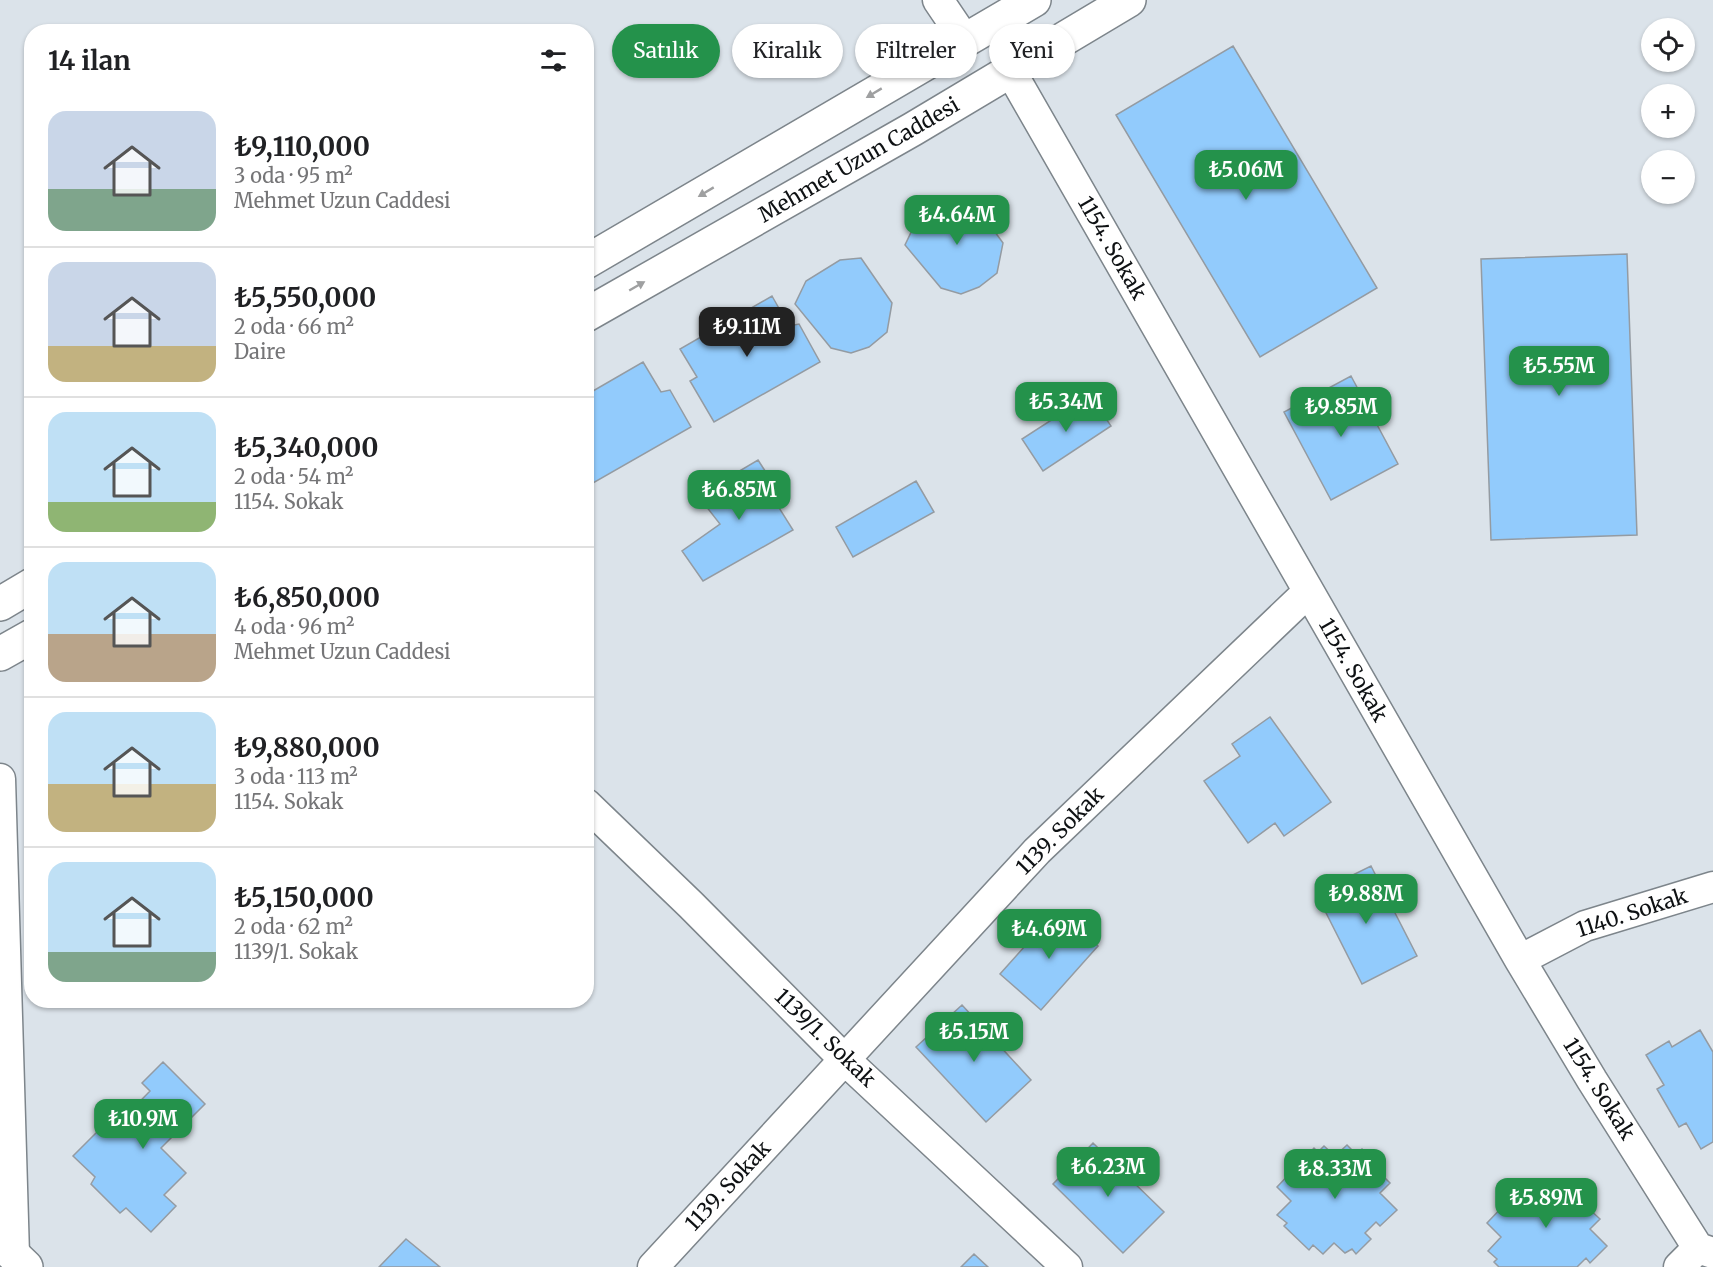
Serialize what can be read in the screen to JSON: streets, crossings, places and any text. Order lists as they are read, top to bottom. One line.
{"streets":{"main road":["Mehmet Uzun Caddesi"],"street":["1154. Sokak","1139. Sokak","1140. Sokak","1139/1. Sokak"]},"crossings":[["1154. Sokak","1139. Sokak"],["1154. Sokak","1140. Sokak"],["1139. Sokak","1139/1. Sokak"]],"page":{"map_buttons":["+","−"],"chip":["Satılık","Kiralık","Filtreler","Yeni"],"heading":"14 ilan","list":[{"name":"₺9,110,000","note":"3 oda · 95 m² · Mehmet Uzun Caddesi"},{"name":"₺5,550,000","note":"2 oda · 66 m² · Daire"},{"name":"₺5,340,000","note":"2 oda · 54 m² · 1154. Sokak"},{"name":"₺6,850,000","note":"4 oda · 96 m² · Mehmet Uzun Caddesi"},{"name":"₺9,880,000","note":"3 oda · 113 m² · 1154. Sokak"},{"name":"₺5,150,000","note":"2 oda · 62 m² · 1139/1. Sokak"}],"price":["₺5.06M","₺4.64M","₺9.11M","₺5.55M","₺5.34M","₺9.85M","₺6.85M","₺9.88M","₺4.69M","₺5.15M","₺10.9M","₺6.23M","₺8.33M","₺5.89M"]}}
